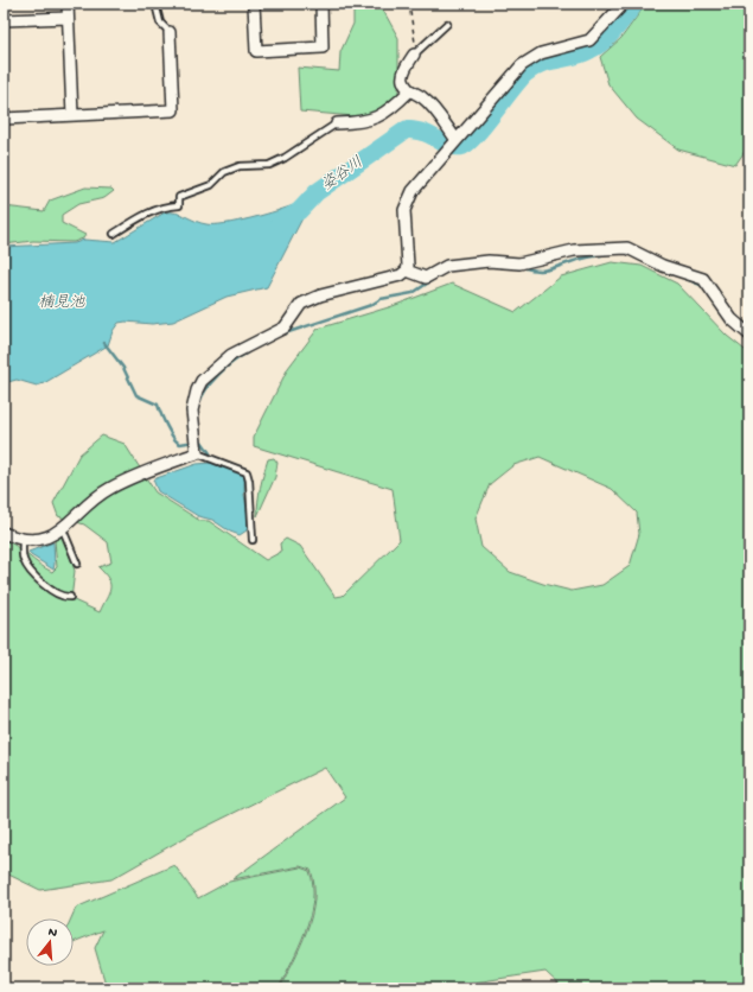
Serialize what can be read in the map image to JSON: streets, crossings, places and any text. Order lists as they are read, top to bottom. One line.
{"water":["姿谷川","楠見池"],"north":"top"}
